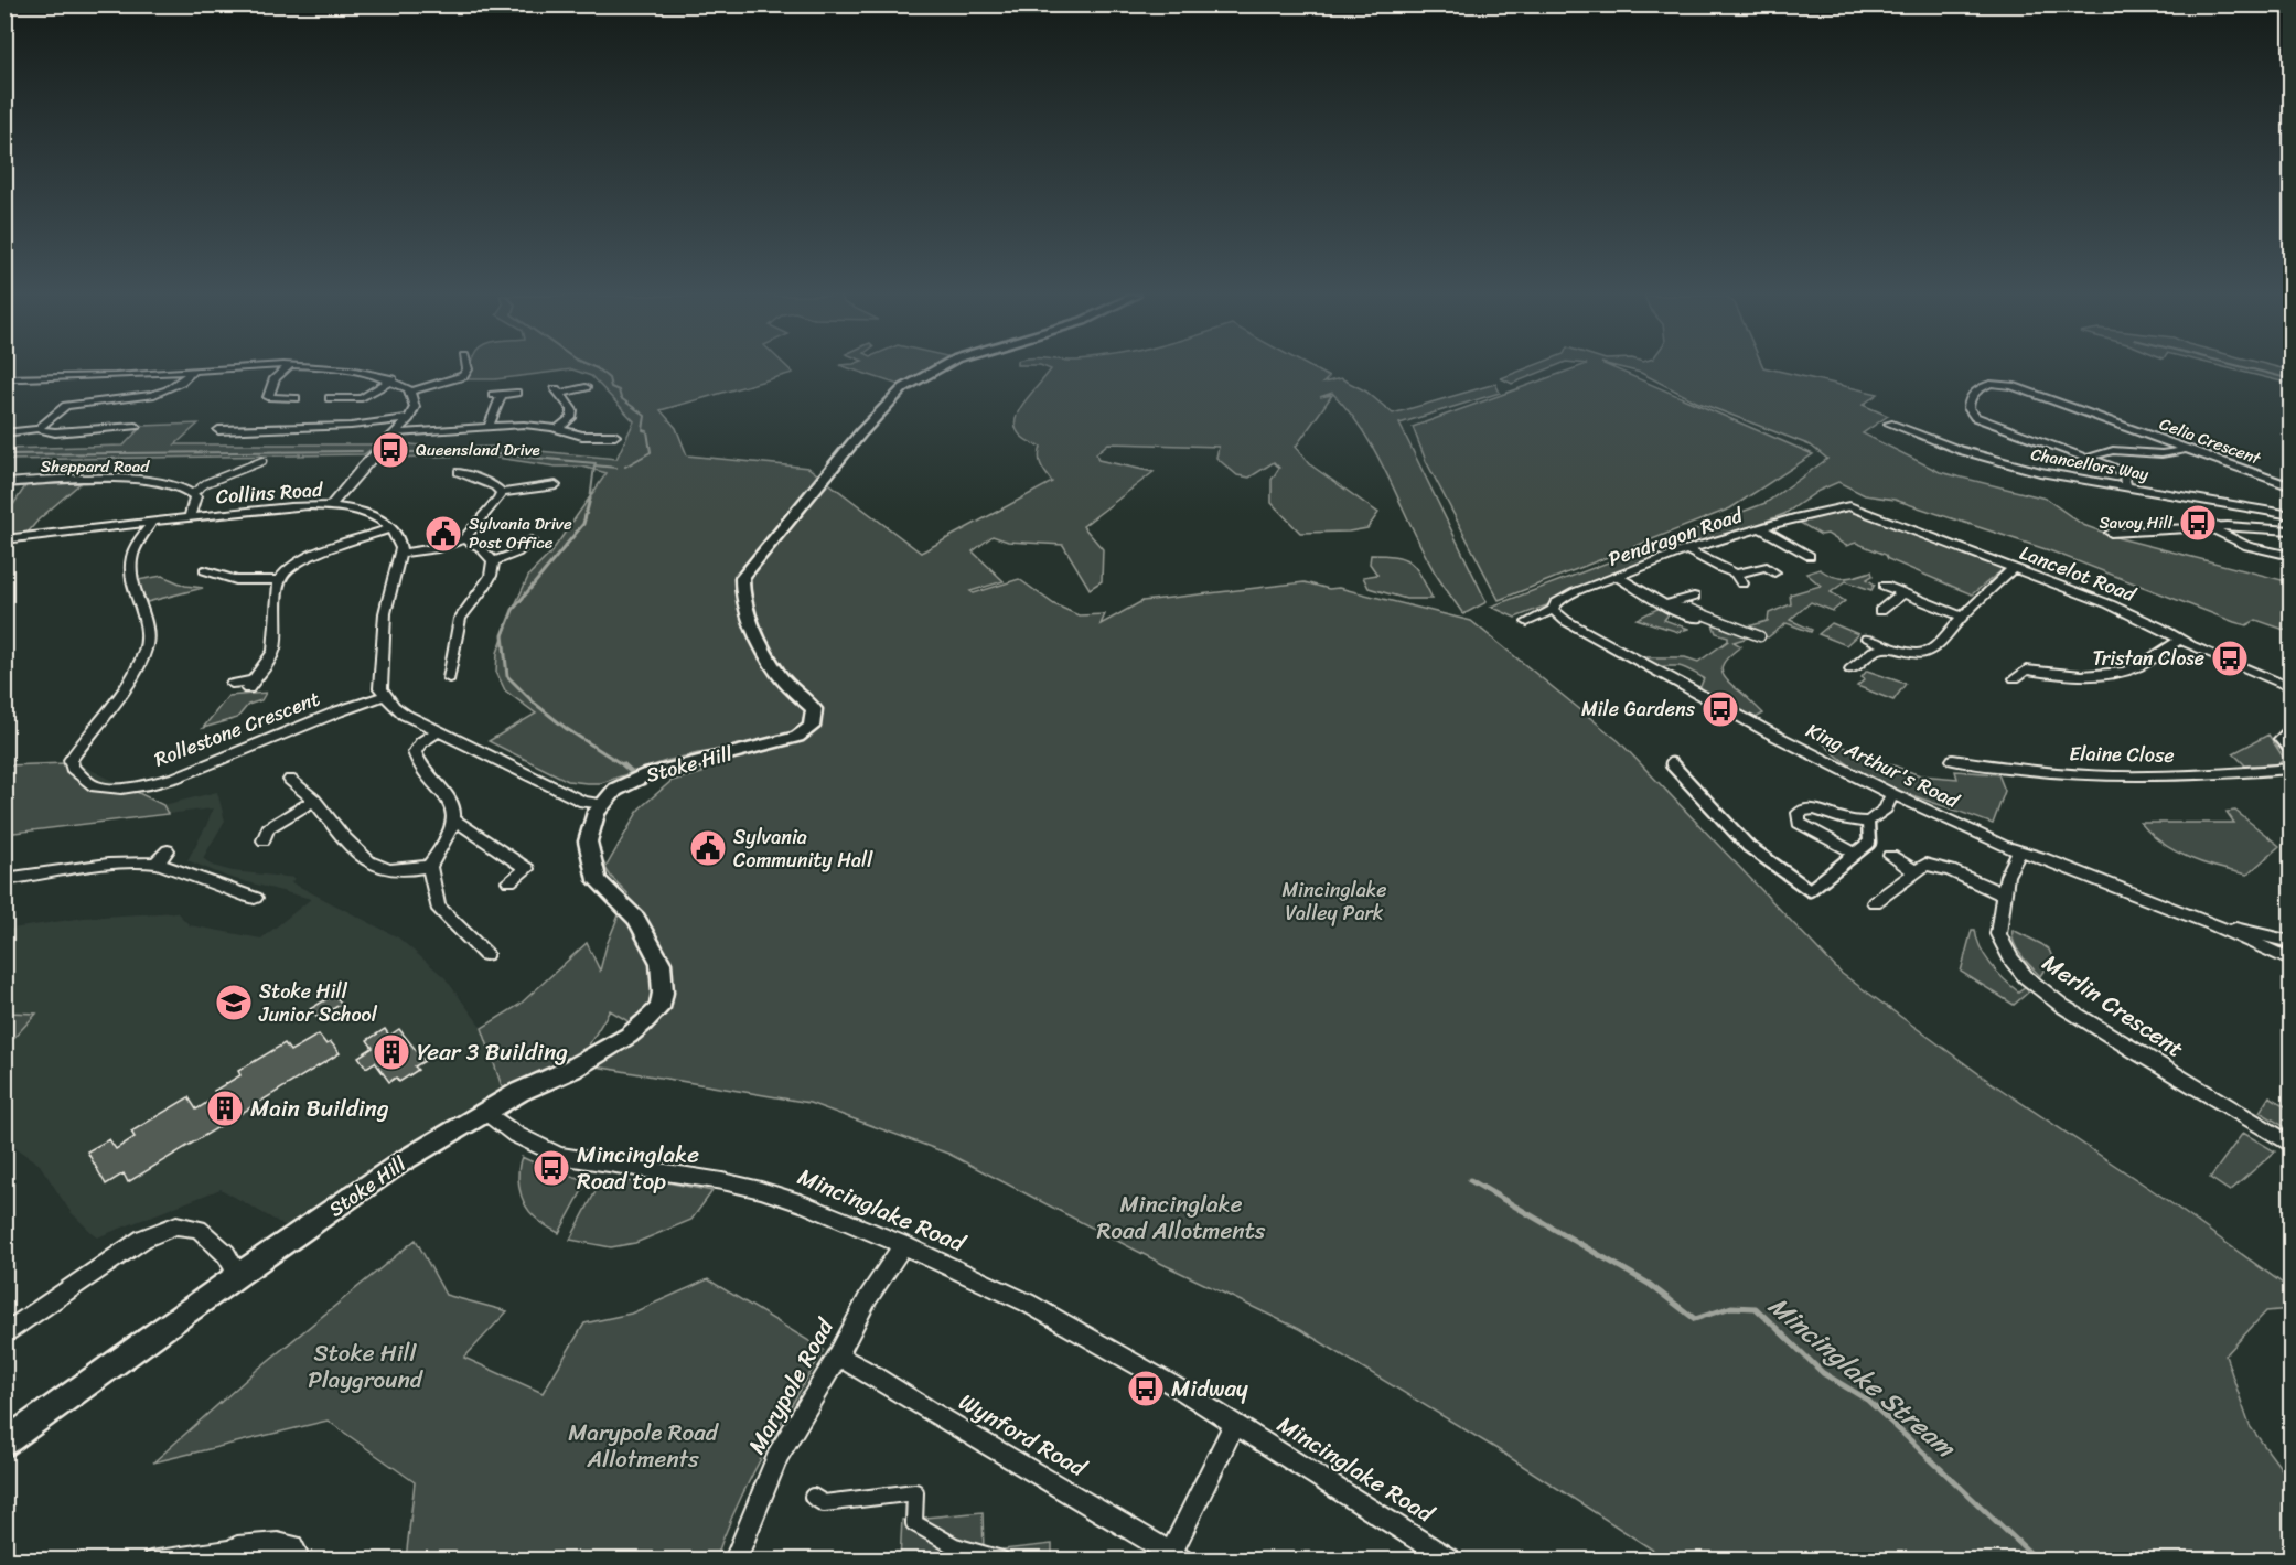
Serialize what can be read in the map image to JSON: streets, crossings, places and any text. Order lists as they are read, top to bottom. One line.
{"streets":{"street":["Celia Crescent","Chancellors Way","Sheppard Road","Collins Road","Pendragon Road","Lancelot Road","Rollestone Crescent","Elaine Close","Stoke Hill","King Arthur's Road","Merlin Crescent","Mincinglake Road","Marypole Road","Wynford Road"]},"crossings":[["Celia Crescent","Chancellors Way"],["Collins Road","Rollestone Crescent"],["Pendragon Road","Lancelot Road"],["Pendragon Road","King Arthur's Road"],["Stoke Hill","Mincinglake Road"],["King Arthur's Road","Merlin Crescent"],["Mincinglake Road","Marypole Road"],["Marypole Road","Wynford Road"]],"water":["Mincinglake Stream"],"parks":["Mincinglake Valley Park","Mincinglake Road Allotments","Stoke Hill Playground","Marypole Road Allotments"],"places":{"bus stop":["Queensland Drive","Savoy Hill","Tristan Close","Mile Gardens","Mincinglake Road top","Midway"],"public building":["Sylvania Drive Post Office","Sylvania Community Hall"],"school or university":["Stoke Hill Junior School"],"building":["Year 3 Building","Main Building"]}}
